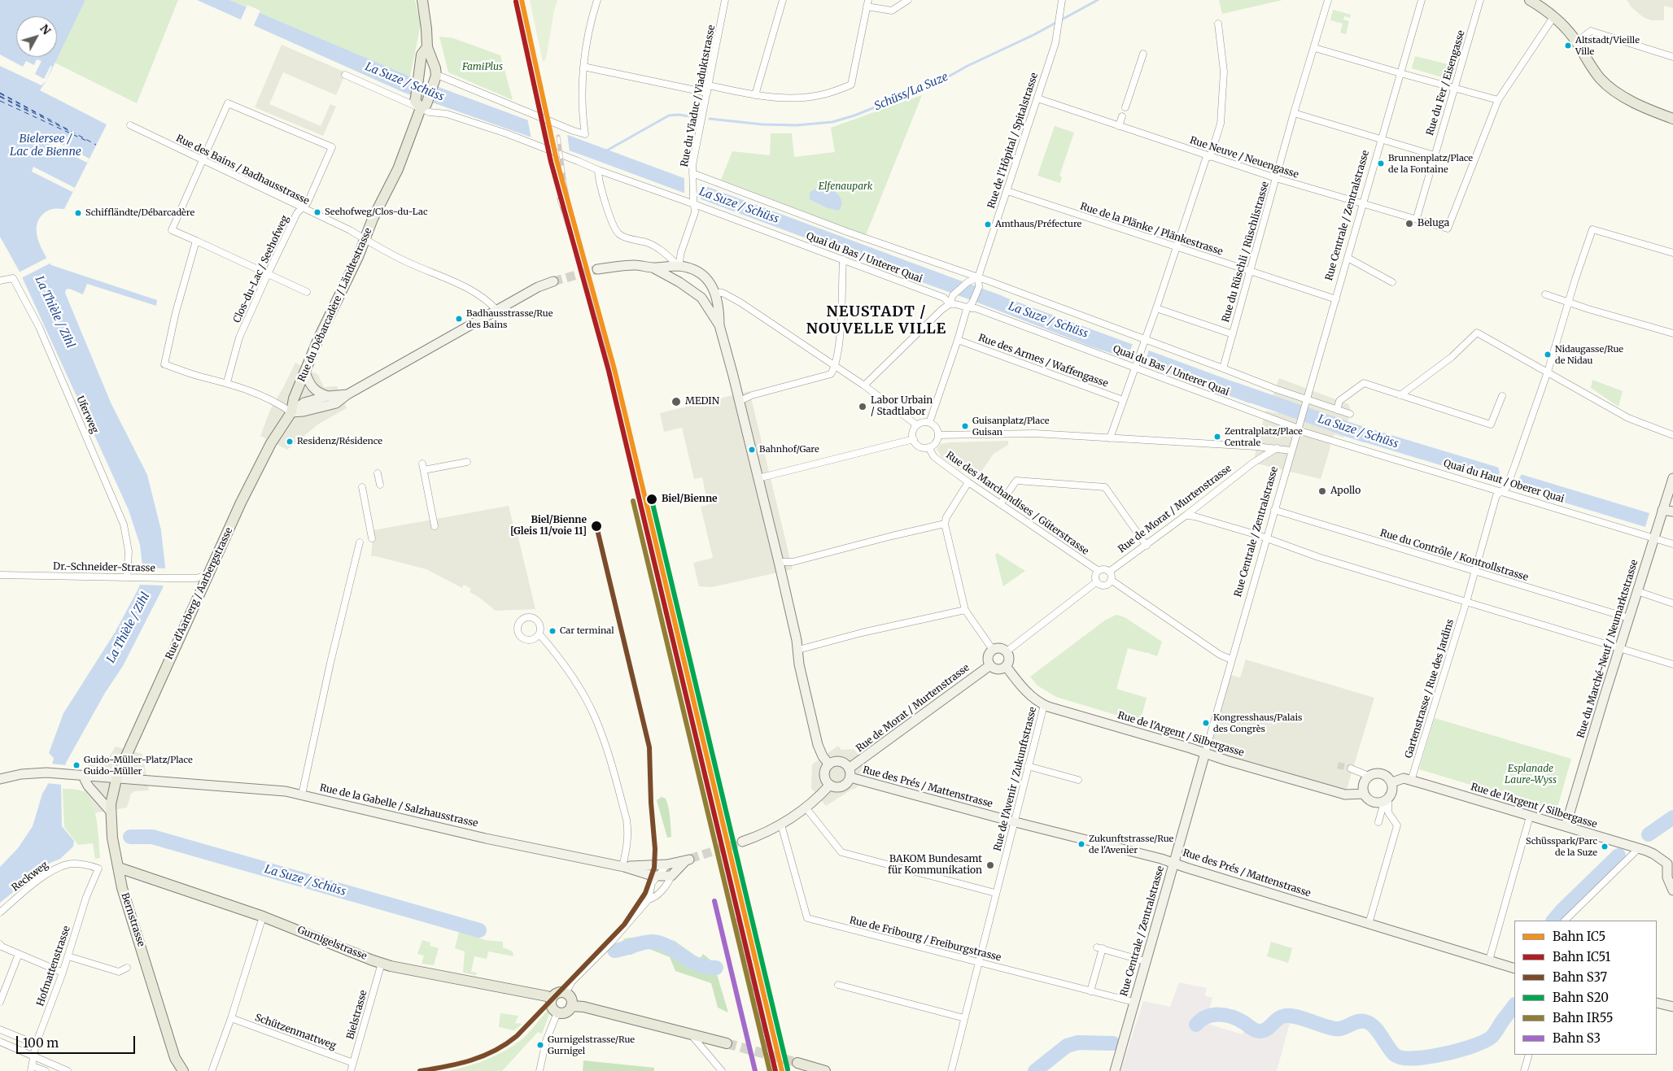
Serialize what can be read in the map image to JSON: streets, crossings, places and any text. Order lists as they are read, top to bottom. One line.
{"streets":{"main road":["Rue Centrale / Zentralstrasse","Rue du Débarcadère / Ländtestrasse","Rue de Morat / Murtenstrasse","Rue d'Aarberg / Aarbergstrasse","Rue du Marché-Neuf / Neumarktstrasse","Rue de l'Argent / Silbergasse","Rue des Prés / Mattenstrasse","Rue de la Gabelle / Salzhausstrasse","Bernstrasse","Gurnigelstrasse"],"street":["Rue du Fer / Eisengasse","Rue du Viaduc / Viaduktstrasse","Rue de l'Hôpital / Spitalstrasse","Rue Neuve / Neuengasse","Rue des Bains / Badhausstrasse","Rue de la Plänke / Plänkestrasse","Rue du Rüschli / Rüschlistrasse","Quai du Bas / Unterer Quai","Clos-du-Lac / Seehofweg","Rue des Armes / Waffengasse","Uferweg","Quai du Haut / Oberer Quai","Rue des Marchandises / Güterstrasse","Rue du Contrôle / Kontrollstrasse","Dr.-Schneider-Strasse","Gartenstrasse / Rue des Jardins","Rue de l'Avenir / Zukunftstrasse","Reckweg","Rue de Fribourg / Freiburgstrasse","Hofmattenstrasse","Bielstrasse","Schützenmattweg"]},"crossings":[["Rue du Fer / Eisengasse","Rue Neuve / Neuengasse"],["Rue du Viaduc / Viaduktstrasse","Quai du Bas / Unterer Quai"],["Rue de l'Hôpital / Spitalstrasse","Rue Neuve / Neuengasse"],["Rue de l'Hôpital / Spitalstrasse","Rue de la Plänke / Plänkestrasse"],["Rue de l'Hôpital / Spitalstrasse","Quai du Bas / Unterer Quai"],["Rue de l'Hôpital / Spitalstrasse","Rue des Armes / Waffengasse"],["Rue de l'Hôpital / Spitalstrasse","Rue des Marchandises / Güterstrasse"],["Rue Neuve / Neuengasse","Rue Centrale / Zentralstrasse"],["Rue Neuve / Neuengasse","Rue du Rüschli / Rüschlistrasse"],["Rue des Bains / Badhausstrasse","Clos-du-Lac / Seehofweg"],["Rue des Bains / Badhausstrasse","Rue du Débarcadère / Ländtestrasse"],["Rue des Bains / Badhausstrasse","Rue d'Aarberg / Aarbergstrasse"],["Rue Centrale / Zentralstrasse","Rue de la Plänke / Plänkestrasse"],["Rue Centrale / Zentralstrasse","Quai du Bas / Unterer Quai"],["Rue Centrale / Zentralstrasse","Rue du Contrôle / Kontrollstrasse"],["Rue Centrale / Zentralstrasse","Rue de l'Argent / Silbergasse"],["Rue Centrale / Zentralstrasse","Rue des Prés / Mattenstrasse"],["Rue Centrale / Zentralstrasse","Rue de Fribourg / Freiburgstrasse"],["Rue de la Plänke / Plänkestrasse","Rue du Rüschli / Rüschlistrasse"],["Rue du Rüschli / Rüschlistrasse","Quai du Bas / Unterer Quai"],["Quai du Bas / Unterer Quai","Rue du Débarcadère / Ländtestrasse"],["Quai du Bas / Unterer Quai","Quai du Haut / Oberer Quai"],["Rue du Débarcadère / Ländtestrasse","Rue d'Aarberg / Aarbergstrasse"],["Uferweg","Dr.-Schneider-Strasse"],["Quai du Haut / Oberer Quai","Rue du Marché-Neuf / Neumarktstrasse"],["Quai du Haut / Oberer Quai","Gartenstrasse / Rue des Jardins"],["Rue des Marchandises / Güterstrasse","Rue de Morat / Murtenstrasse"],["Rue de Morat / Murtenstrasse","Rue de l'Argent / Silbergasse"],["Rue de Morat / Murtenstrasse","Rue des Prés / Mattenstrasse"],["Rue du Contrôle / Kontrollstrasse","Rue du Marché-Neuf / Neumarktstrasse"],["Rue du Contrôle / Kontrollstrasse","Gartenstrasse / Rue des Jardins"],["Dr.-Schneider-Strasse","Rue d'Aarberg / Aarbergstrasse"],["Rue d'Aarberg / Aarbergstrasse","Rue de la Gabelle / Salzhausstrasse"],["Rue d'Aarberg / Aarbergstrasse","Bernstrasse"],["Rue du Marché-Neuf / Neumarktstrasse","Rue de l'Argent / Silbergasse"],["Gartenstrasse / Rue des Jardins","Rue de l'Argent / Silbergasse"],["Rue de l'Argent / Silbergasse","Rue de l'Avenir / Zukunftstrasse"],["Rue de l'Avenir / Zukunftstrasse","Rue des Prés / Mattenstrasse"],["Rue de l'Avenir / Zukunftstrasse","Rue de Fribourg / Freiburgstrasse"],["Rue de la Gabelle / Salzhausstrasse","Bernstrasse"],["Reckweg","Hofmattenstrasse"],["Bernstrasse","Gurnigelstrasse"],["Gurnigelstrasse","Bielstrasse"],["Bielstrasse","Schützenmattweg"]],"districts":["NEUSTADT / NOUVELLE VILLE"],"water":["La Suze / Schüss","Schüss/La Suze","Bielersee / Lac de Bienne","La Thièle / Zihl"],"parks":["FamiPlus","Elfenaupark","Esplanade Laure-Wyss"],"places":["Altstadt/Vieille Ville","Brunnenplatz/Place de la Fontaine","Seehofweg/Clos-du-Lac","Schiffländte/Débarcadère","Beluga","Amthaus/Préfecture","Badhausstrasse/Rue des Bains","Nidaugasse/Rue de Nidau","MEDIN","Labor Urbain / Stadtlabor","Guisanplatz/Place Guisan","Zentralplatz/Place Centrale","Residenz/Résidence","Bahnhof/Gare","Apollo","Biel/Bienne","Biel/Bienne [Gleis 11/voie 11]","Car terminal","Kongresshaus/Palais des Congrès","Guido-Müller-Platz/Place Guido-Müller","Zukunftstrasse/Rue de l'Avenier","Schüsspark/Parc de la Suze","BAKOM Bundesamt für Kommunikation","Gurnigelstrasse/Rue Gurnigel"],"lines":["rail line IC5","rail line IC51","rail line S20","rail line IR55","rail line S37","rail line S3"],"legend":["Bahn IC5","Bahn IC51","Bahn S37","Bahn S20","Bahn IR55","Bahn S3"],"scale_bar":"100 m","north":"top right"}
